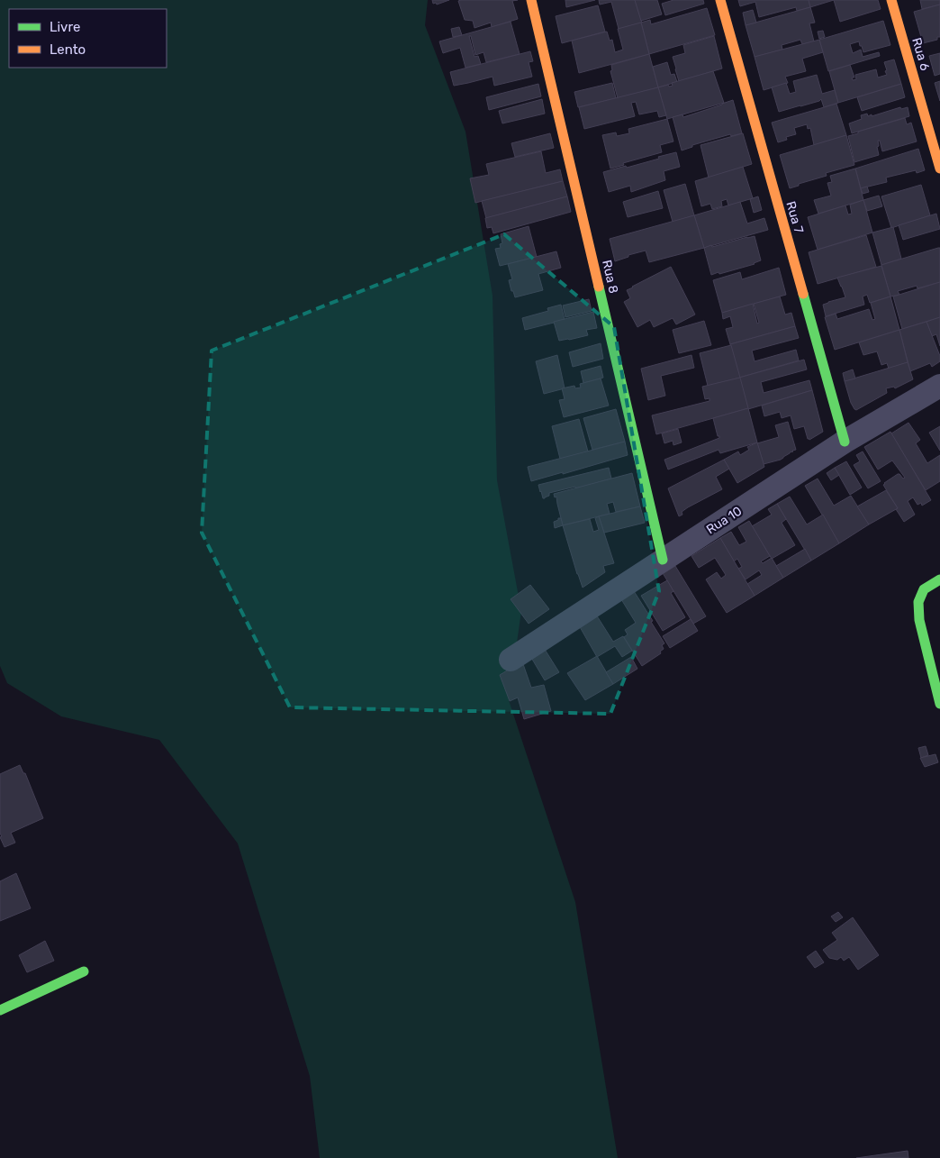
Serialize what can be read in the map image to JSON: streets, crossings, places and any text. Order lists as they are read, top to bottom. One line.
{"streets":{"street":["Rua 6","Rua 7","Rua 8","Rua 10"]},"crossings":[["Rua 7","Rua 10"],["Rua 8","Rua 10"]],"legend":["Livre","Lento"]}
